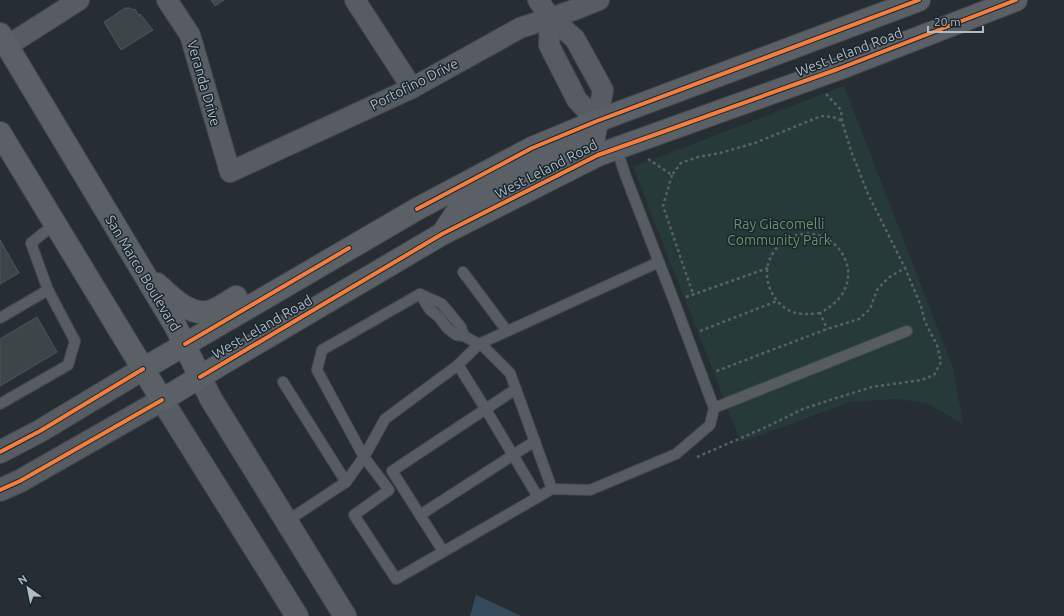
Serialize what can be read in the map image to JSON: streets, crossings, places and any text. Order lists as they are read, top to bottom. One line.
{"streets":{"main road":["West Leland Road","San Marco Boulevard"],"street":["Veranda Drive","Portofino Drive"]},"crossings":[["West Leland Road","San Marco Boulevard"],["Veranda Drive","Portofino Drive"]],"parks":["Ray Giacomelli Community Park"],"scale_bar":"20 m","north":"top left"}
